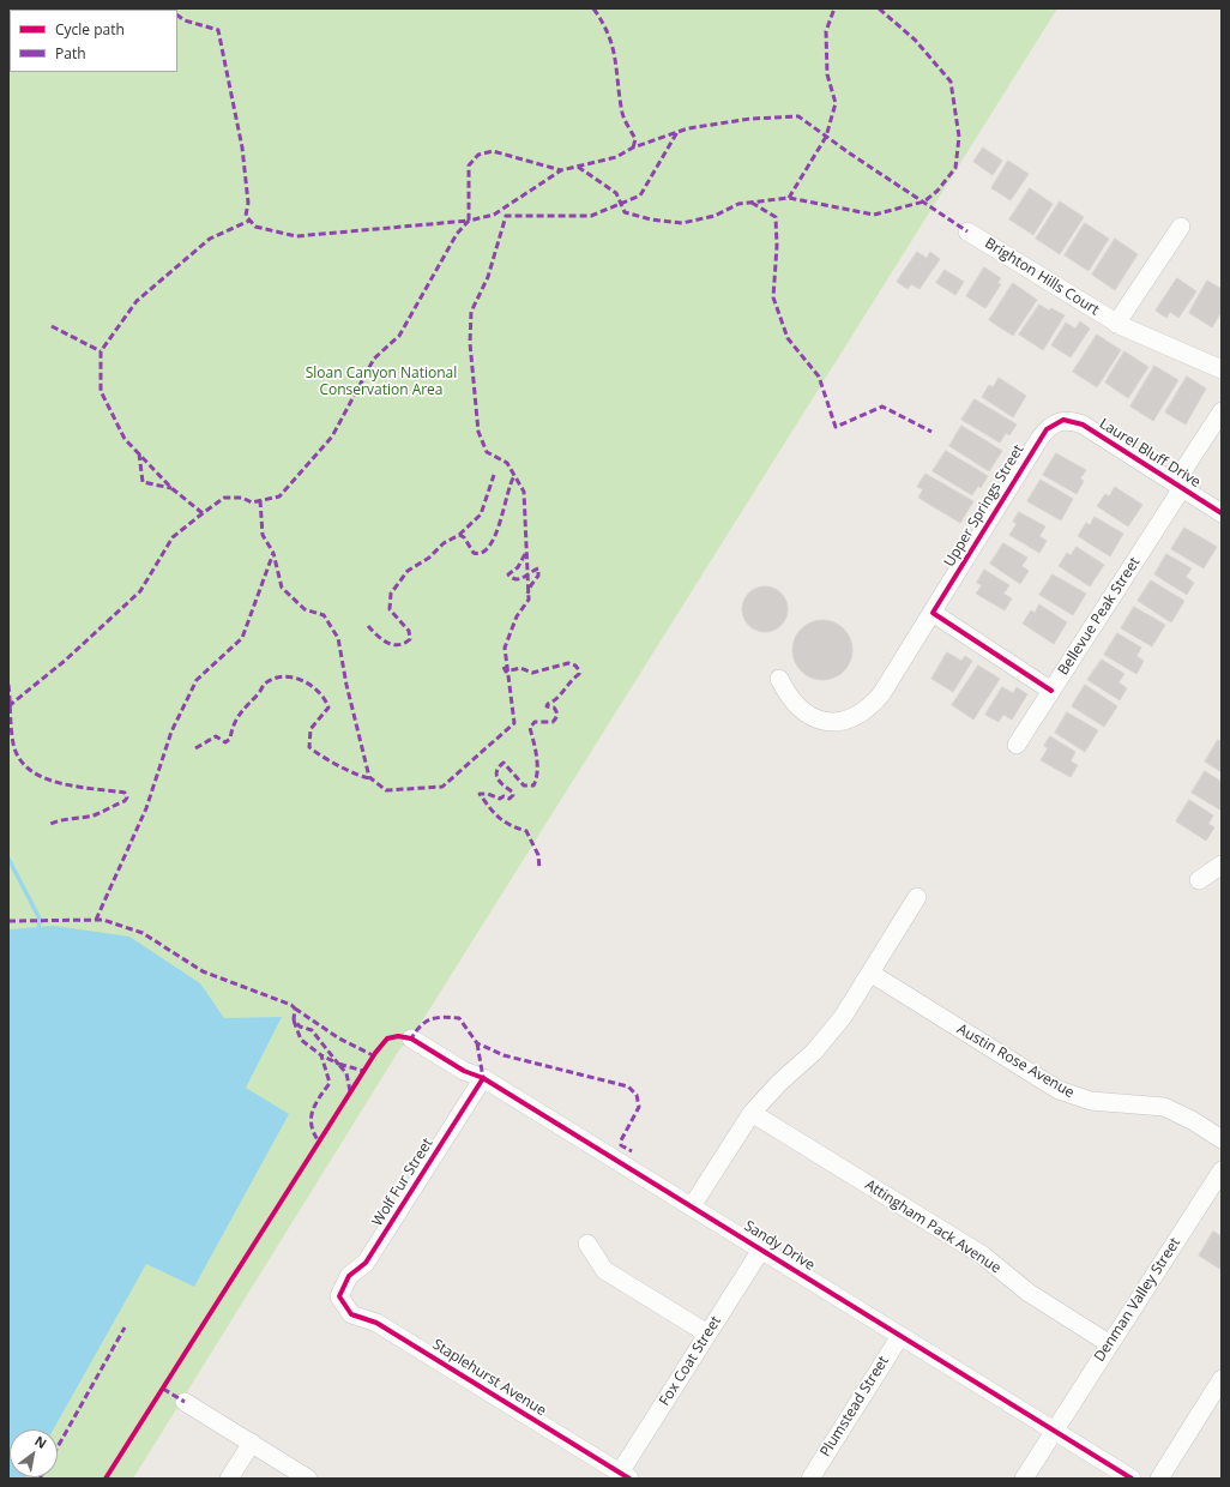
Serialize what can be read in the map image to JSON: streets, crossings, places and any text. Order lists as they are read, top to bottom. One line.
{"streets":{"street":["Brighton Hills Court","Laurel Bluff Drive","Upper Springs Street","Bellevue Peak Street","Austin Rose Avenue","Wolf Fur Street","Attingham Pack Avenue","Sandy Drive","Denman Valley Street","Fox Coat Street","Staplehurst Avenue","Plumstead Street"]},"crossings":[["Laurel Bluff Drive","Upper Springs Street"],["Laurel Bluff Drive","Bellevue Peak Street"],["Wolf Fur Street","Sandy Drive"],["Wolf Fur Street","Staplehurst Avenue"],["Attingham Pack Avenue","Denman Valley Street"],["Sandy Drive","Denman Valley Street"],["Sandy Drive","Fox Coat Street"],["Sandy Drive","Plumstead Street"],["Fox Coat Street","Staplehurst Avenue"]],"parks":["Sloan Canyon National Conservation Area"],"legend":["Cycle path","Path"],"north":"top right"}
